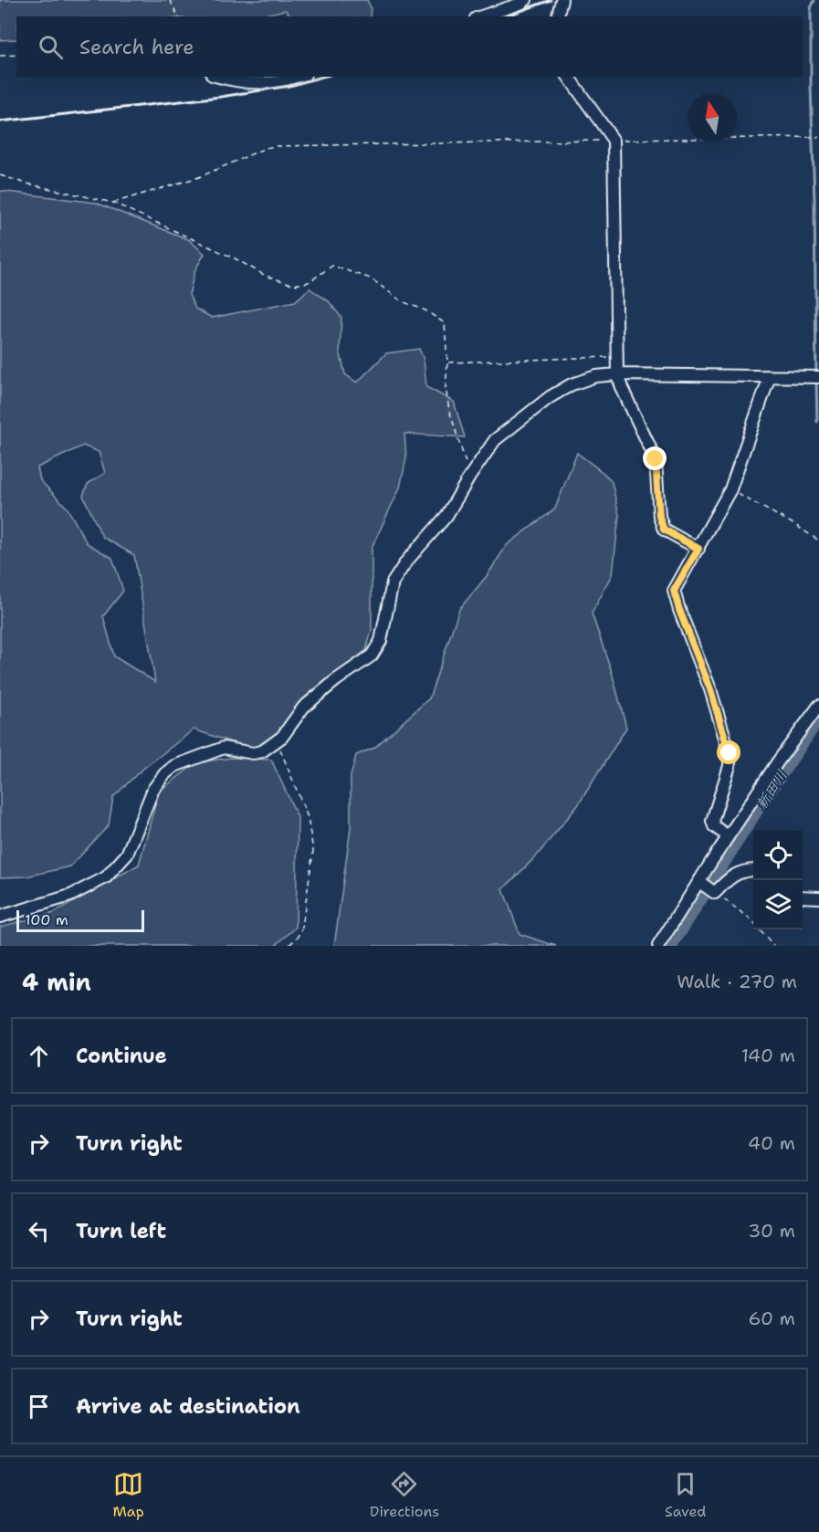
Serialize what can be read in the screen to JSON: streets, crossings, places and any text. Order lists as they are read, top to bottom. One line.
{"water":["新田川"],"scale_bar":"100 m","north":"top","page":{"search":"Search here","scale":"100 m","heading":["4 min","Walk · 270 m"],"list":[["Continue","140 m"],["Turn right","40 m"],["Turn left","30 m"],["Turn right","60 m"],"Arrive at destination"],"nav":["Map","Directions","Saved"]}}
